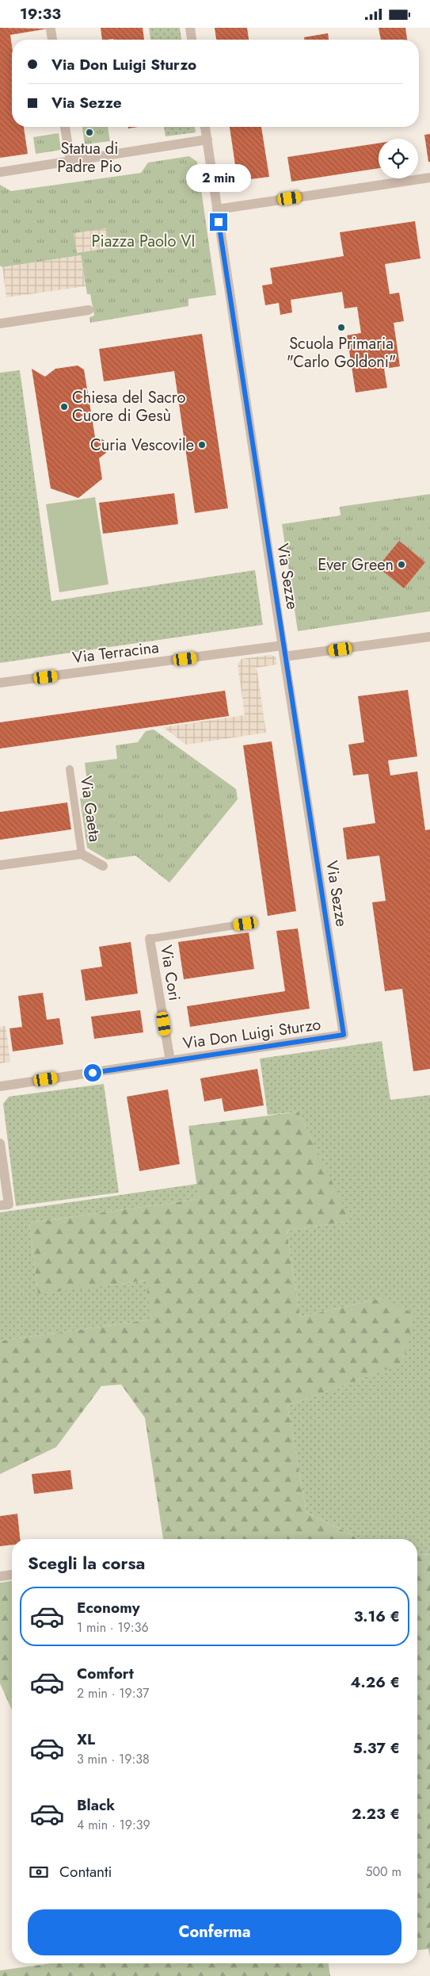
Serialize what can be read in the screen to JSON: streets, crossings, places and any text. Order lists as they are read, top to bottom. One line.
{"streets":{"street":["Via Sezze","Via Terracina","Via Gaeta","Via Cori","Via Don Luigi Sturzo"]},"crossings":[["Via Sezze","Via Terracina"],["Via Sezze","Via Don Luigi Sturzo"],["Via Cori","Via Don Luigi Sturzo"]],"parks":["Piazza Paolo VI"],"places":["Statua di Padre Pio","Scuola Primaria \"Carlo Goldoni\"","Chiesa del Sacro Cuore di Gesù","Curia Vescovile","Ever Green"],"page":{"status":"19:33","banner":["Via Don Luigi Sturzo","Via Sezze"],"bubble":"2 min","heading":"Scegli la corsa","list":[{"name":"Economy","note":"1 min · 19:36","value":"3.16 €"},{"name":"Comfort","note":"2 min · 19:37","value":"4.26 €"},{"name":"XL","note":"3 min · 19:38","value":"5.37 €"},{"name":"Black","note":"4 min · 19:39","value":"2.23 €"}],"pay":["Contanti","500 m"],"buttons":"Conferma"}}
